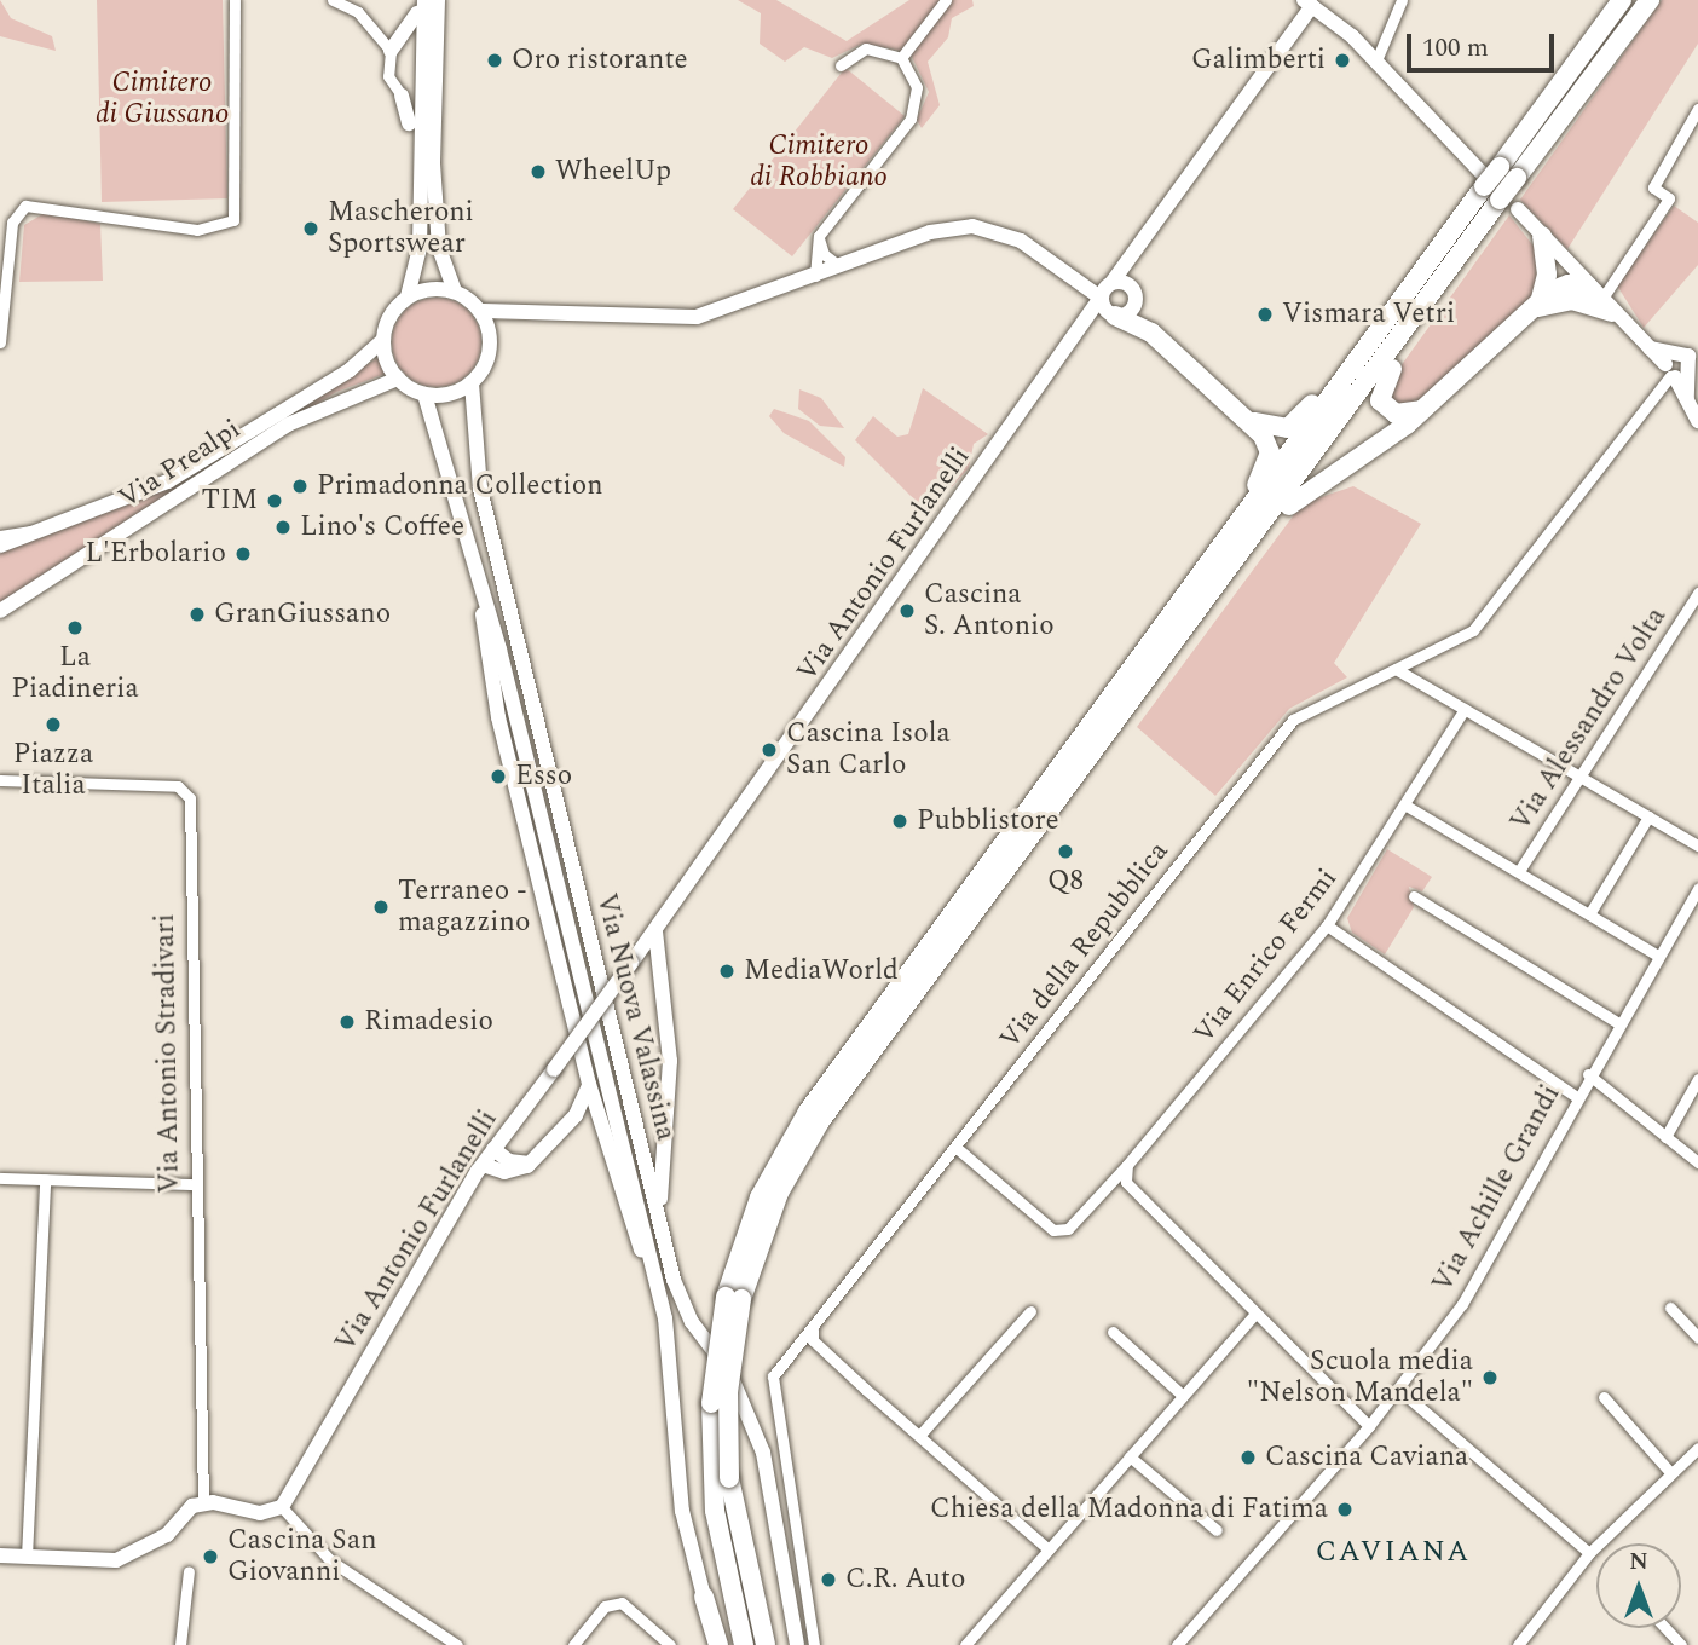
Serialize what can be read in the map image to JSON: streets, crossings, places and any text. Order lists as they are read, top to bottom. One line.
{"streets":{"main road":["Via Prealpi","Via Antonio Furlanelli","Via Nuova Valassina"],"street":["Via Alessandro Volta","Via della Repubblica","Via Enrico Fermi","Via Antonio Stradivari","Via Achille Grandi"]},"crossings":[["Via Prealpi","Via Nuova Valassina"],["Via della Repubblica","Via Enrico Fermi"]],"districts":["CAVIANA"],"parks":["Cimitero di Giussano","Cimitero di Robbiano"],"places":["Oro ristorante","Galimberti","WheelUp","Mascheroni Sportswear","Vismara Vetri","Primadonna Collection","TIM","Lino's Coffee","L'Erbolario","Cascina S. Antonio","GranGiussano","La Piadineria","Piazza Italia","Cascina Isola San Carlo","Esso","Pubblistore","Q8","Terraneo - magazzino","MediaWorld","Rimadesio","Scuola media \"Nelson Mandela\"","Cascina Caviana","Chiesa della Madonna di Fatima","Cascina San Giovanni","C.R. Auto"],"scale_bar":"100 m","north":"top"}
